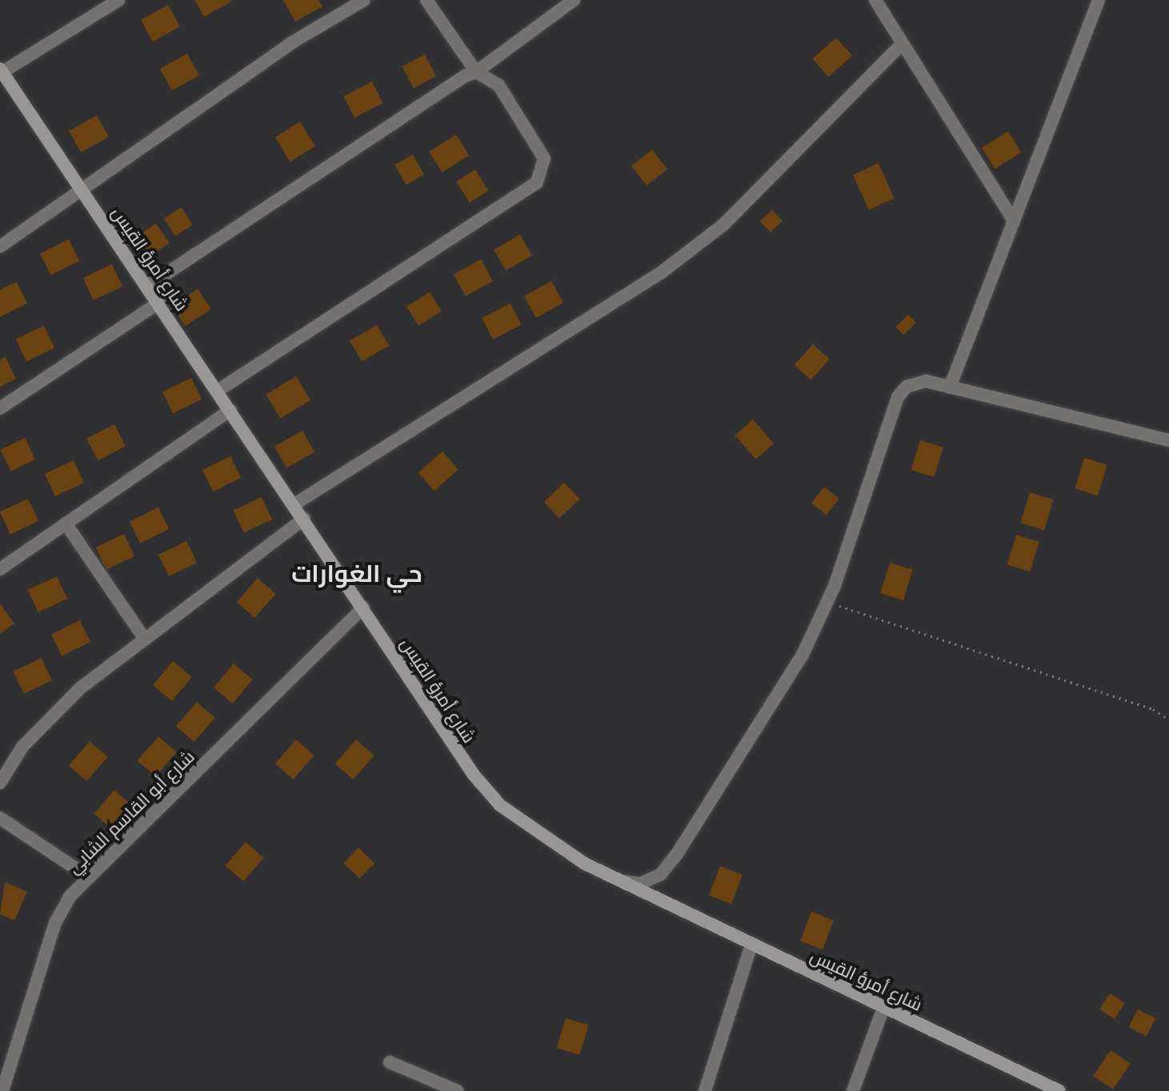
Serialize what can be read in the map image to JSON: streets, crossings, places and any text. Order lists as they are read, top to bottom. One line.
{"streets":{"street":["شارع أمرؤ القيس","شارع أبو القاسم الشابي"]},"crossings":[["شارع أمرؤ القيس","شارع أبو القاسم الشابي"]],"districts":["حي الغوارات"]}
